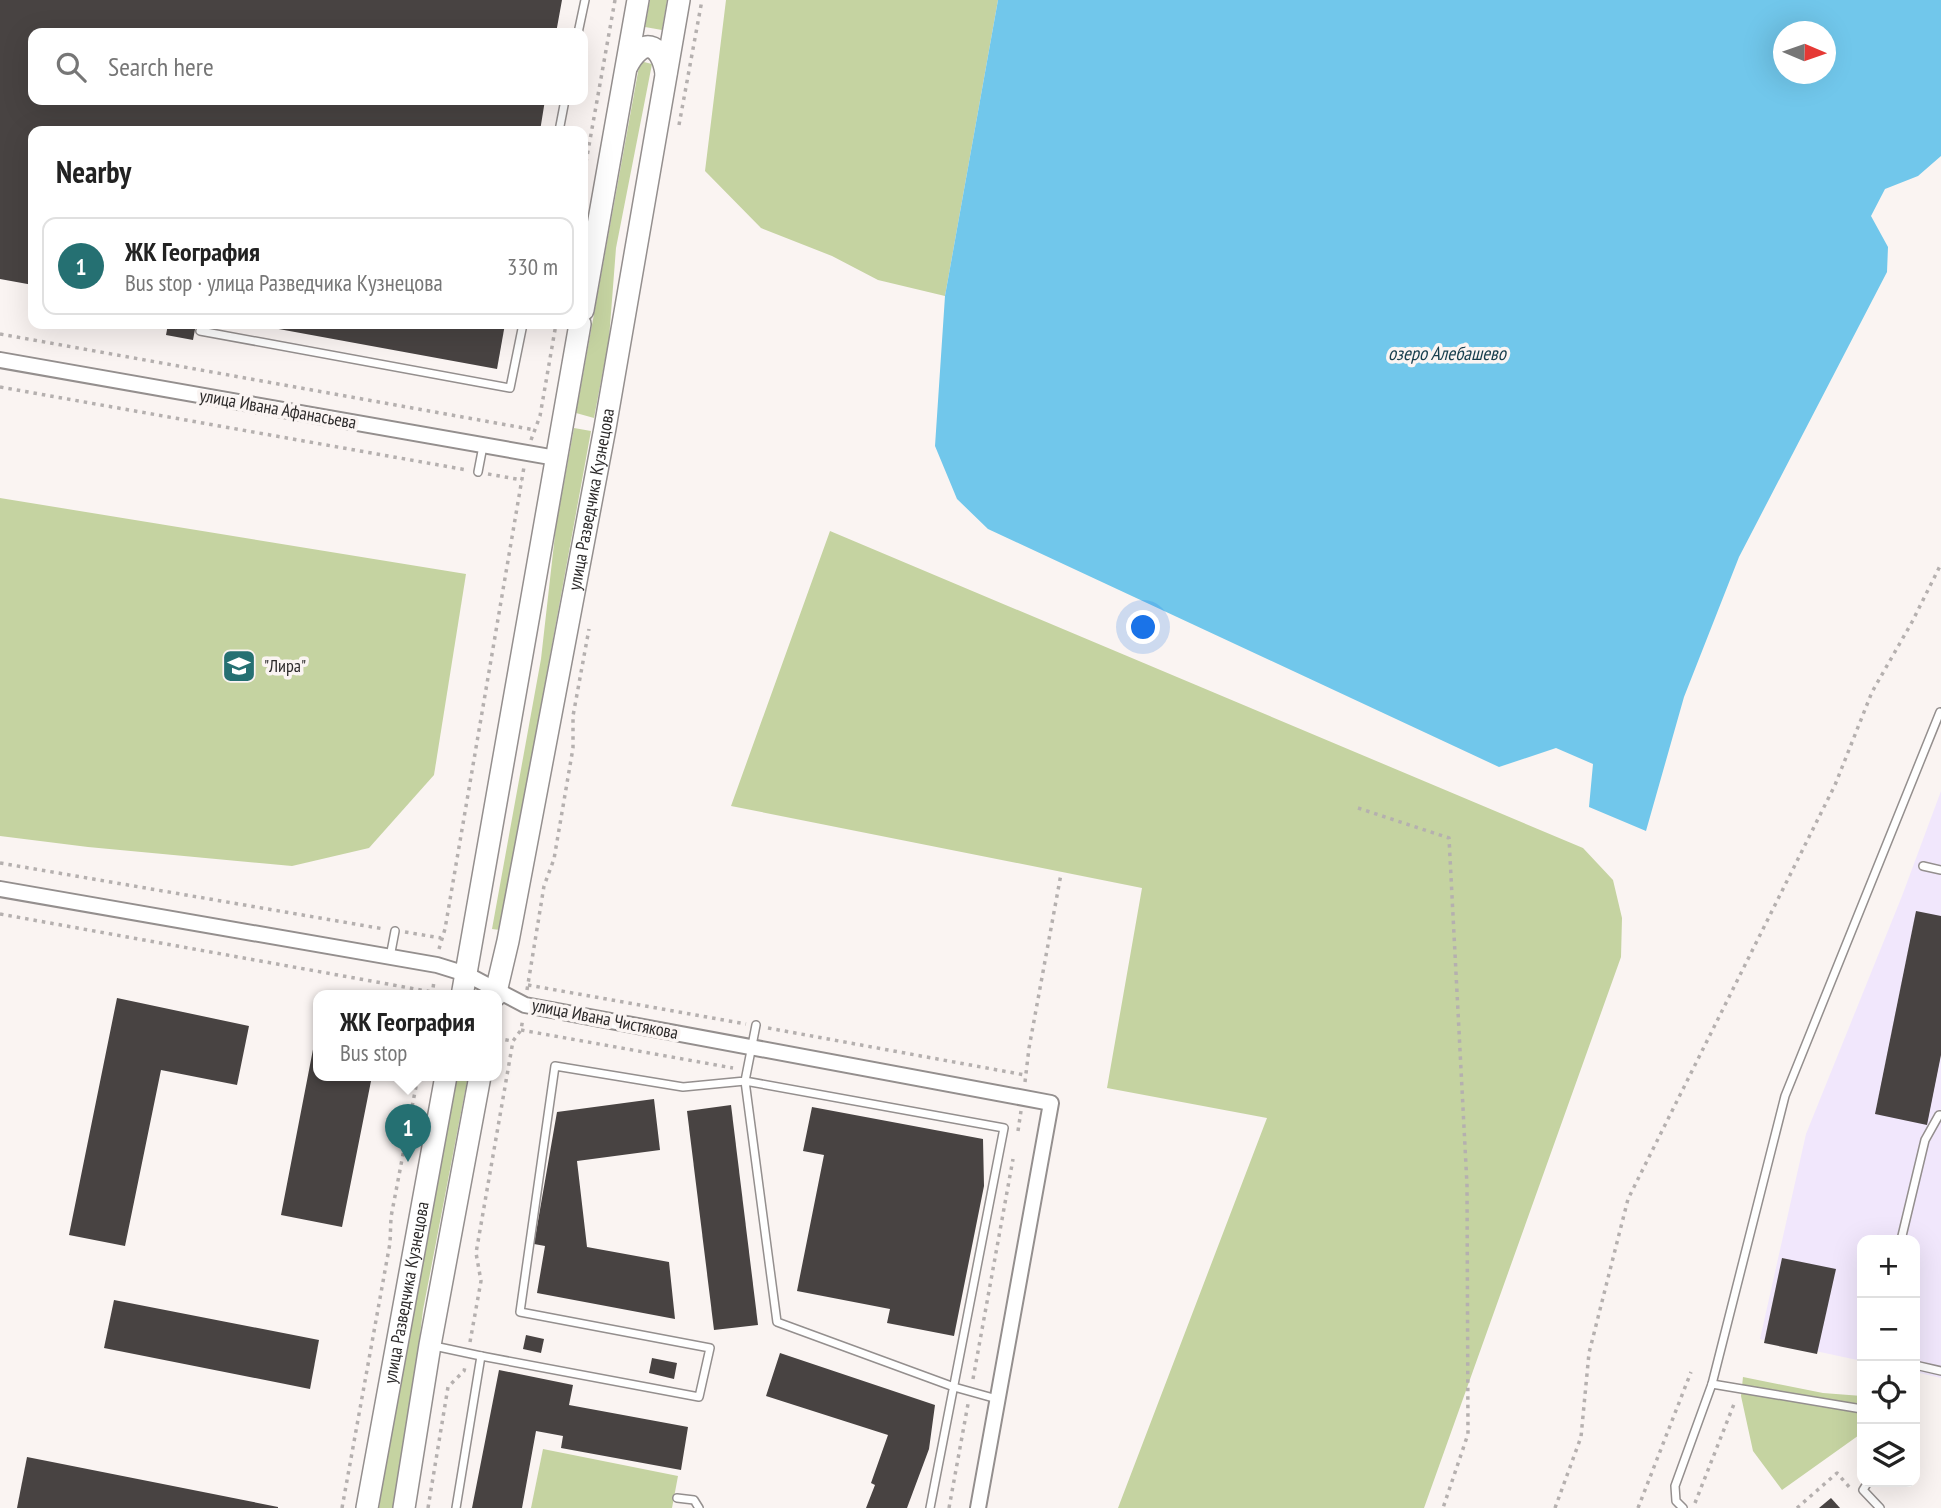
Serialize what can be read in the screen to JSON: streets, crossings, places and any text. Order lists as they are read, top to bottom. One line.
{"streets":{"main road":["улица Разведчика Кузнецова"],"street":["улица Ивана Афанасьева","улица Ивана Чистякова"]},"water":["озеро Алебашево"],"places":{"school or university":["\"Лира\""]},"north":"right","page":{"search":"Search here","heading":"Nearby","list":[{"mark":"1","name":"ЖК География","note":"Bus stop · улица Разведчика Кузнецова","value":"330 m"}],"popup":["ЖК География","Bus stop"],"pins":"1","map_buttons":["+","−"]}}
